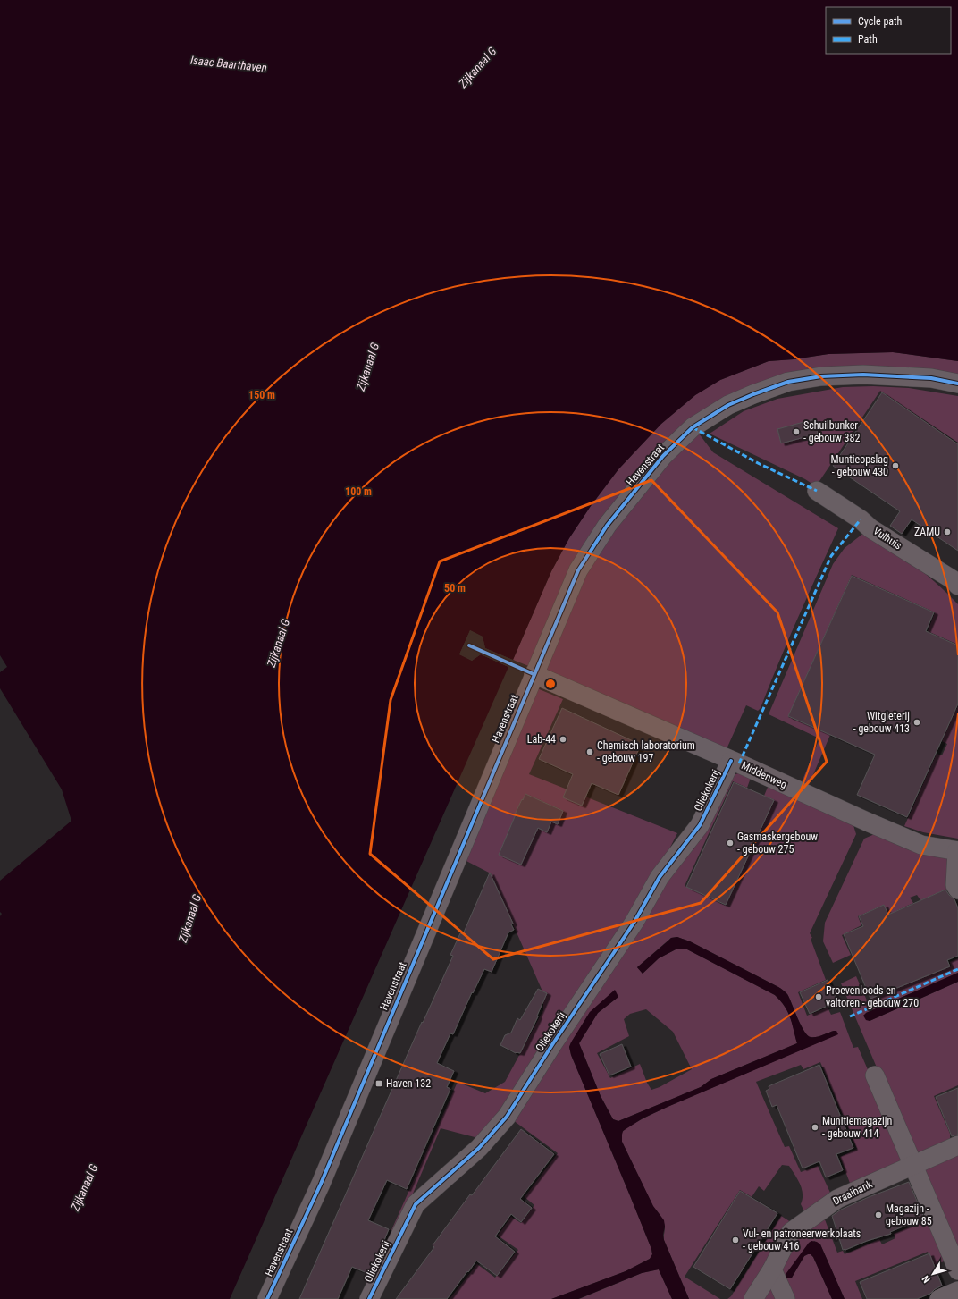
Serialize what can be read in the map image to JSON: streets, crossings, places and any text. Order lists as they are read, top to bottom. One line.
{"streets":{"street":["Havenstraat","Vulhuis","Middenweg","Oliekokerij","Draaibank"]},"crossings":[["Havenstraat","Middenweg"],["Middenweg","Oliekokerij"]],"water":["Isaac Baarthaven","Zijkanaal G"],"places":{"other":["Schuilbunker - gebouw 382","Muntieopslag - gebouw 430","ZAMU","Witgieterij - gebouw 413","Lab-44","Chemisch laboratorium - gebouw 197","Gasmaskergebouw - gebouw 275","Proevenloods en valtoren - gebouw 270","Munitiemagazijn - gebouw 414","Magazijn - gebouw 85","Vul- en patroneerwerkplaats - gebouw 416"],"transit":["Haven 132"]},"legend":["Cycle path","Path"],"north":"bottom left","rings":["150 m","100 m","50 m"]}
